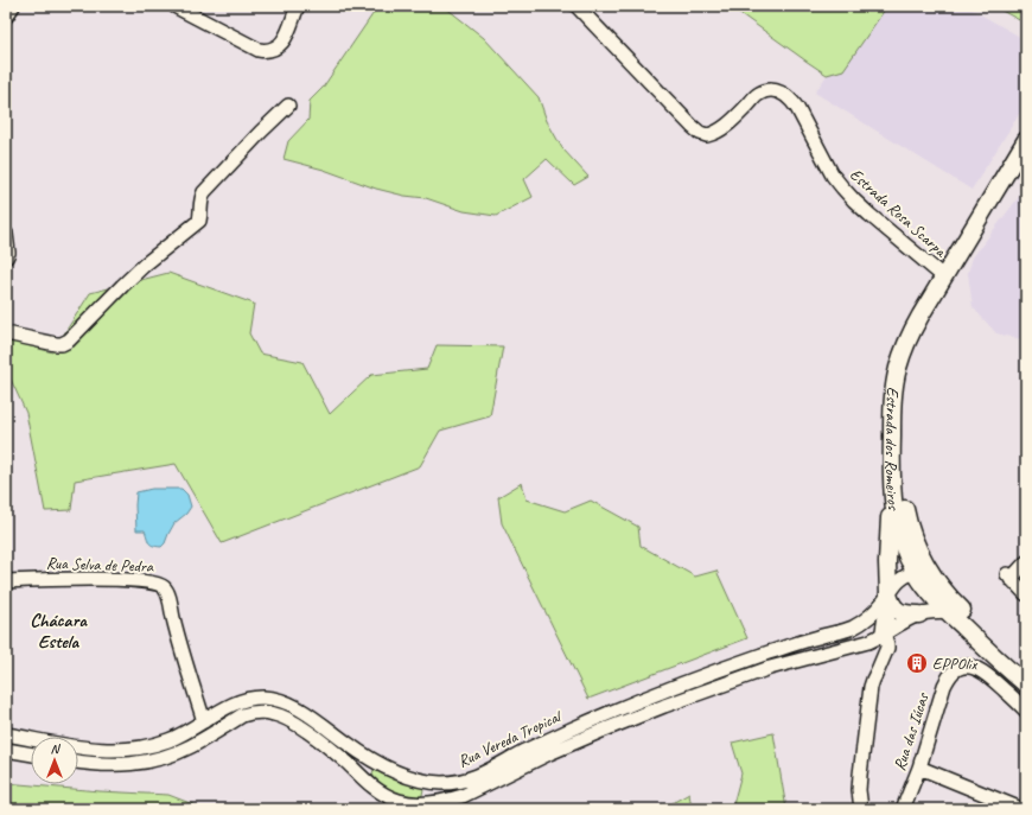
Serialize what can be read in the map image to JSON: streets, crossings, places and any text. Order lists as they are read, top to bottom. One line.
{"streets":{"main road":["Estrada dos Romeiros"],"street":["Estrada Rosa Scarpa","Rua Selva de Pedra","Rua das Iúcas","Rua Vereda Tropical"]},"crossings":[["Estrada Rosa Scarpa","Estrada dos Romeiros"],["Estrada dos Romeiros","Rua Vereda Tropical"],["Rua Selva de Pedra","Rua Vereda Tropical"]],"districts":["Chácara Estela"],"places":{"building":["EPPOlix"]},"north":"top"}
